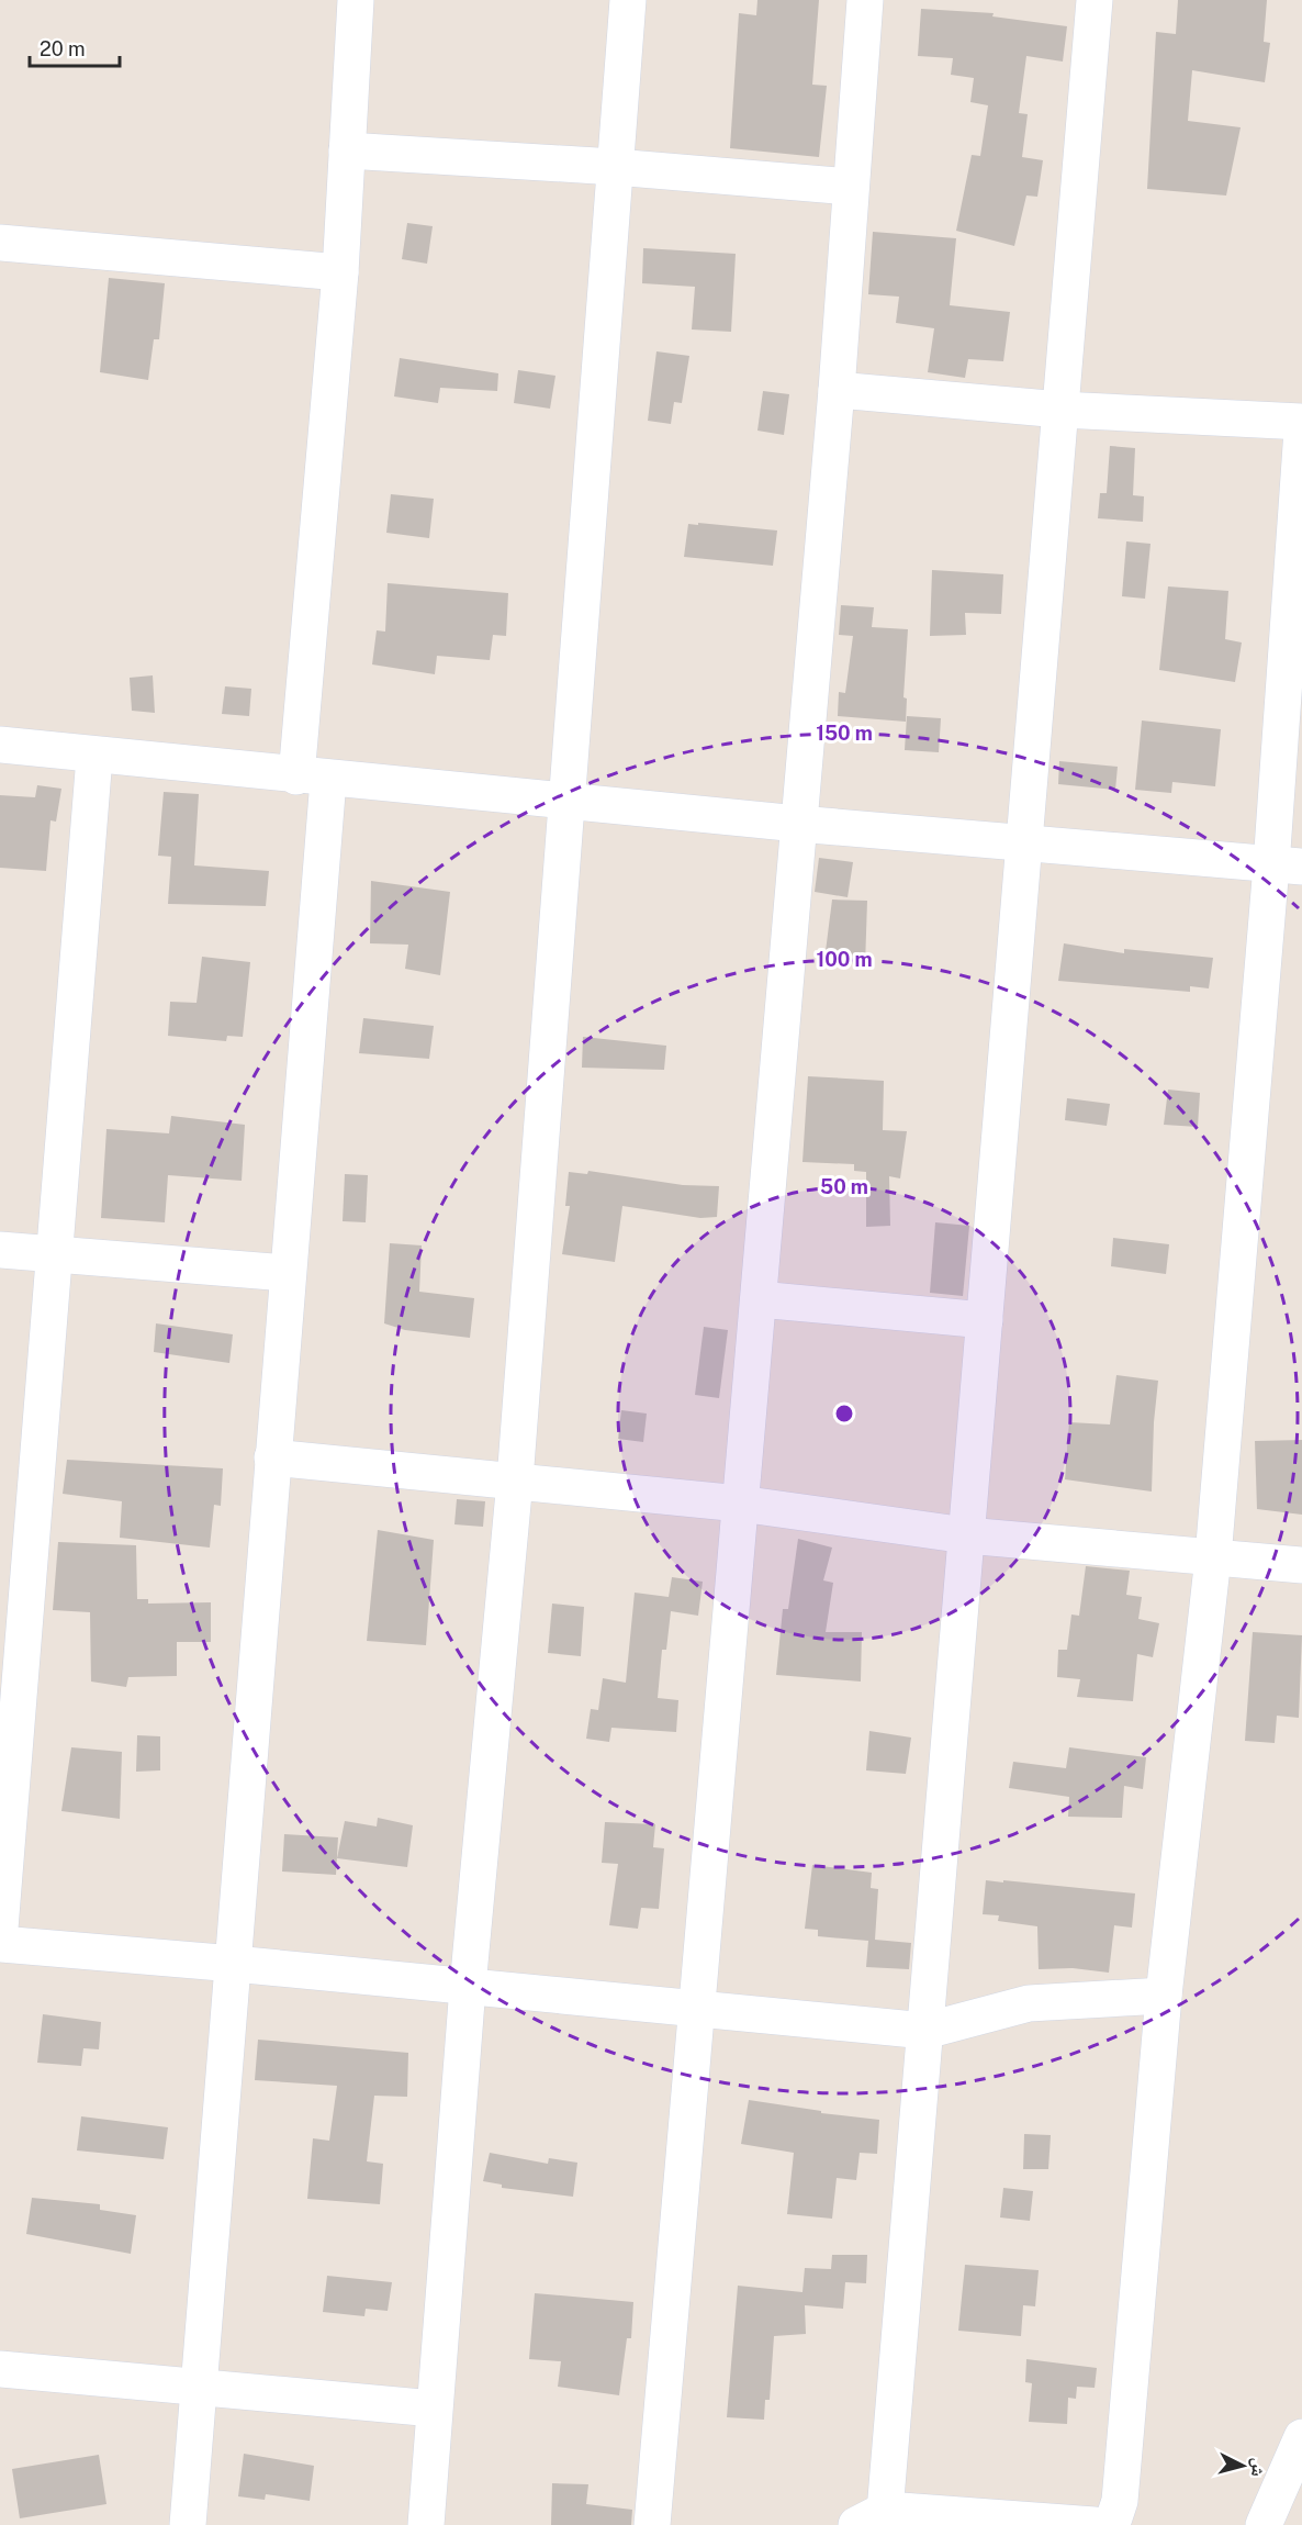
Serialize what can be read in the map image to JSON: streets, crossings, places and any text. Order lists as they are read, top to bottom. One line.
{"scale_bar":"20 m","north":"right","rings":["150 m","100 m","50 m"]}
